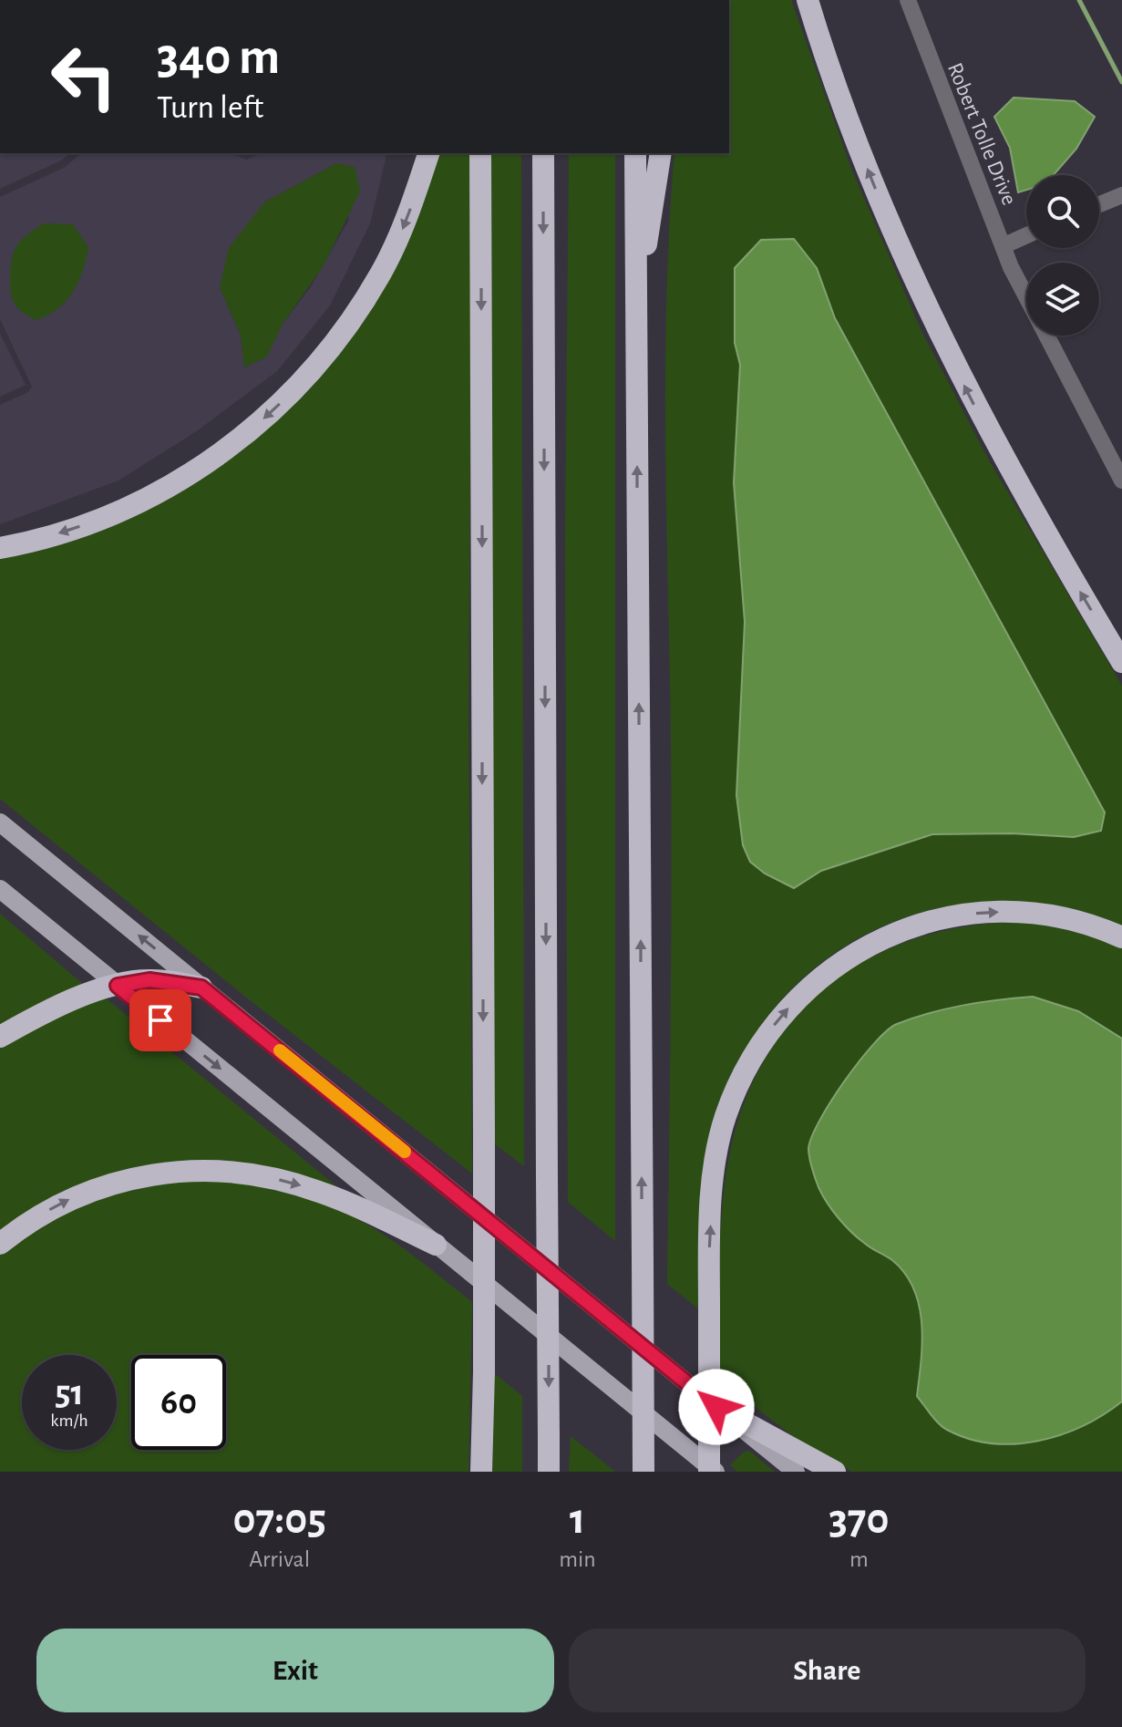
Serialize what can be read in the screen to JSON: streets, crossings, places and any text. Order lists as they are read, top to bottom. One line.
{"streets":{"street":["Robert Tolle Drive"]},"page":{"turn":["340 m","Turn left"],"speed":"51 km/h","limit":"60","eta":["07:05","Arrival","1","min","370","m"],"buttons":["Exit","Share"]}}
